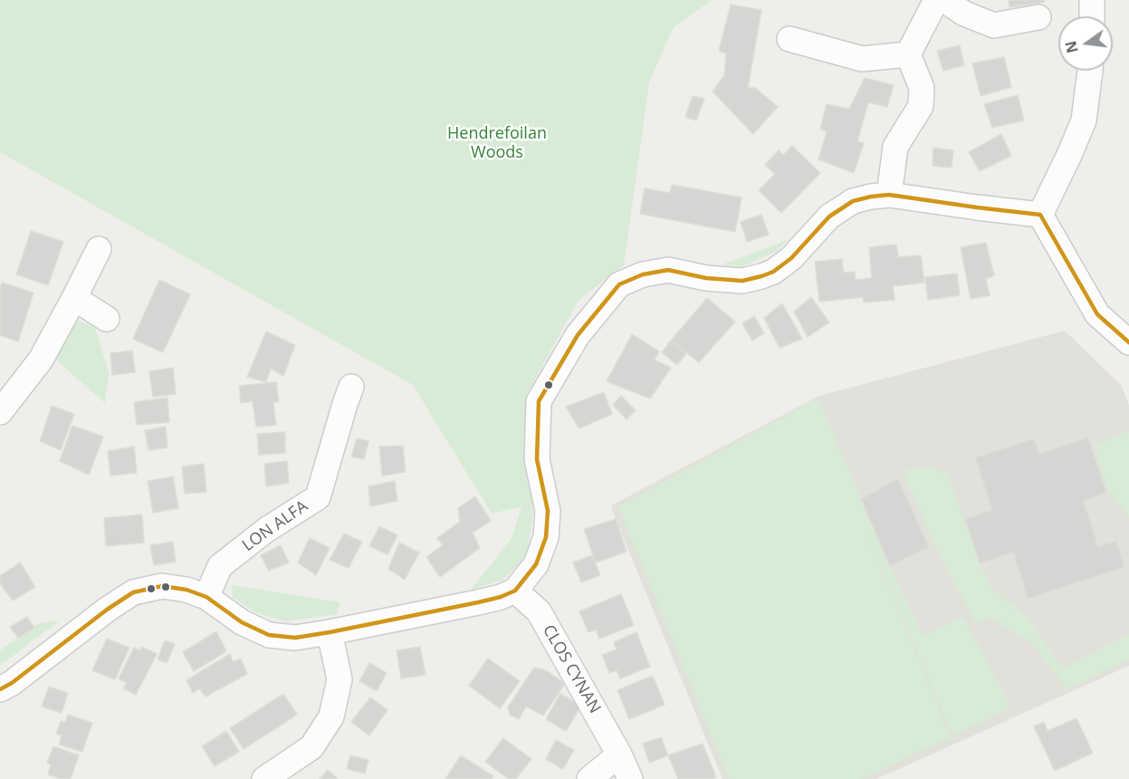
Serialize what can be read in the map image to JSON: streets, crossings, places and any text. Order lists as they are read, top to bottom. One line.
{"streets":{"street":["LON ALFA","CLOS CYNAN"]},"parks":["Hendrefoilan Woods"],"north":"left"}
